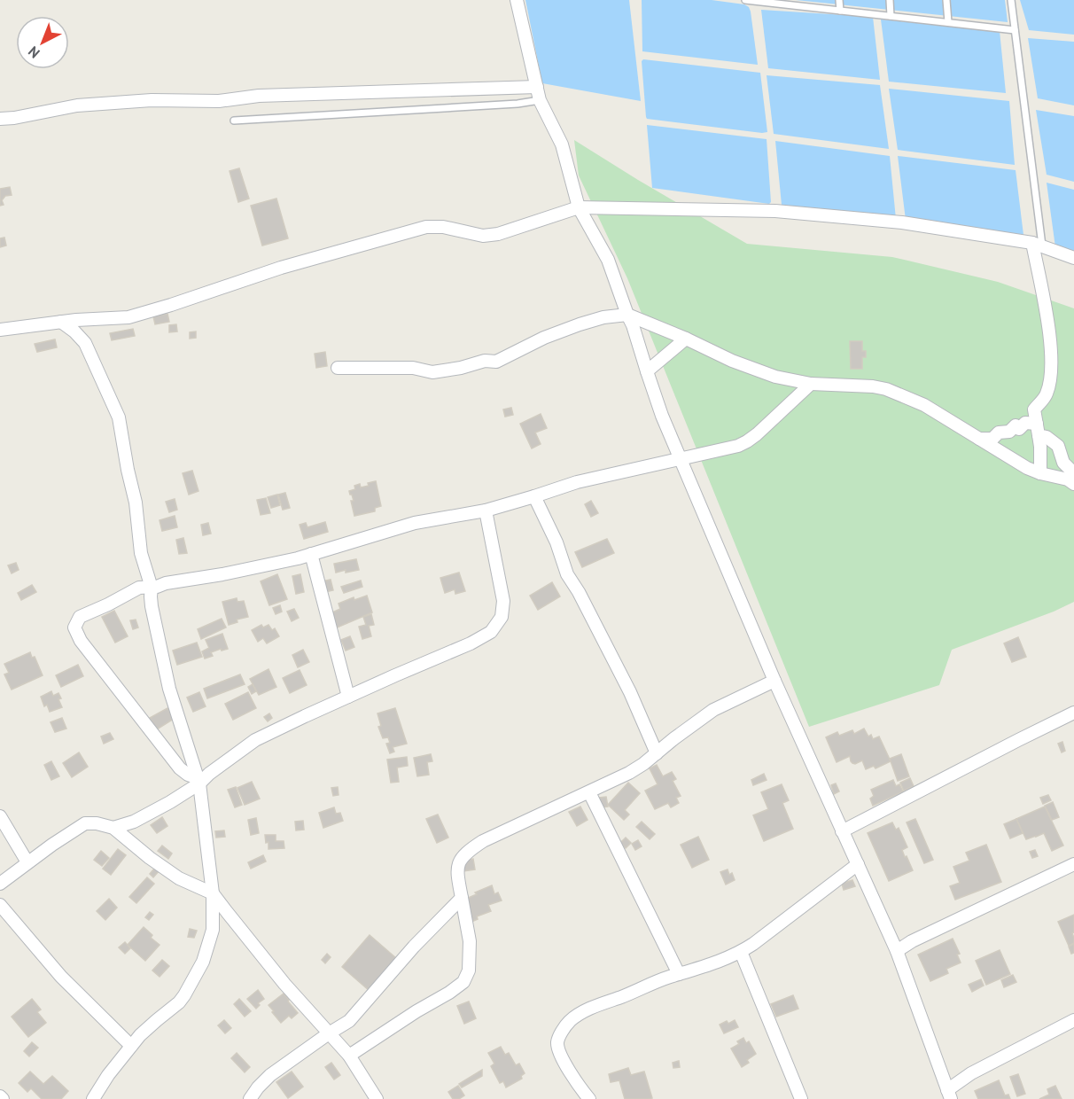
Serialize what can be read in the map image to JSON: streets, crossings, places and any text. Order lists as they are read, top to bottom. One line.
{"north":"bottom left"}
